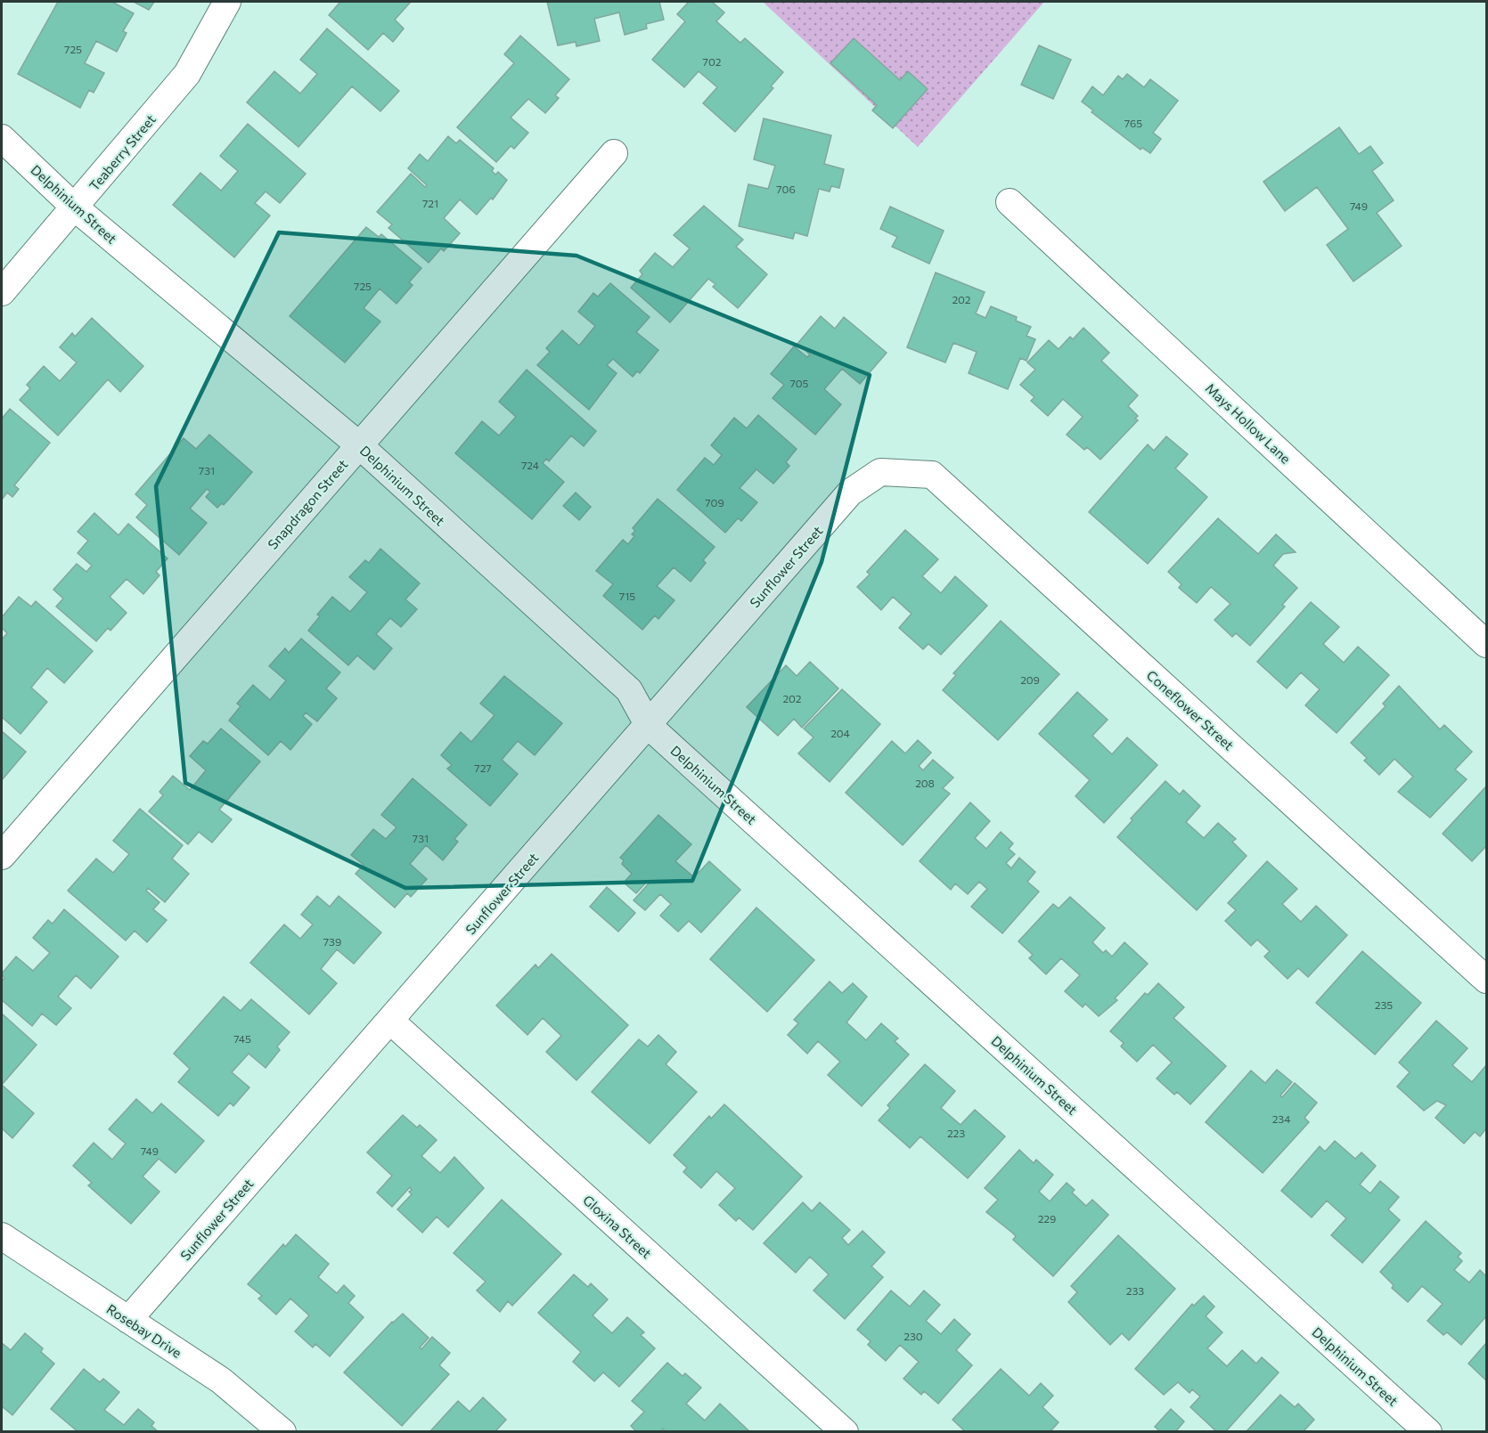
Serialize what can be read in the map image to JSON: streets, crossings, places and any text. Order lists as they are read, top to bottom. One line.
{"streets":{"street":["Teaberry Street","Delphinium Street","Mays Hollow Lane","Snapdragon Street","Sunflower Street","Coneflower Street","Gloxina Street","Rosebay Drive"]},"crossings":[["Teaberry Street","Delphinium Street"],["Delphinium Street","Snapdragon Street"],["Delphinium Street","Sunflower Street"],["Sunflower Street","Coneflower Street"],["Sunflower Street","Gloxina Street"],["Sunflower Street","Rosebay Drive"]],"house_numbers":["725","702","765","706","721","749","725","202","705","724","731","709","715","209","202","204","727","208","731","739","235","745","234","223","749","229","233","230"]}
